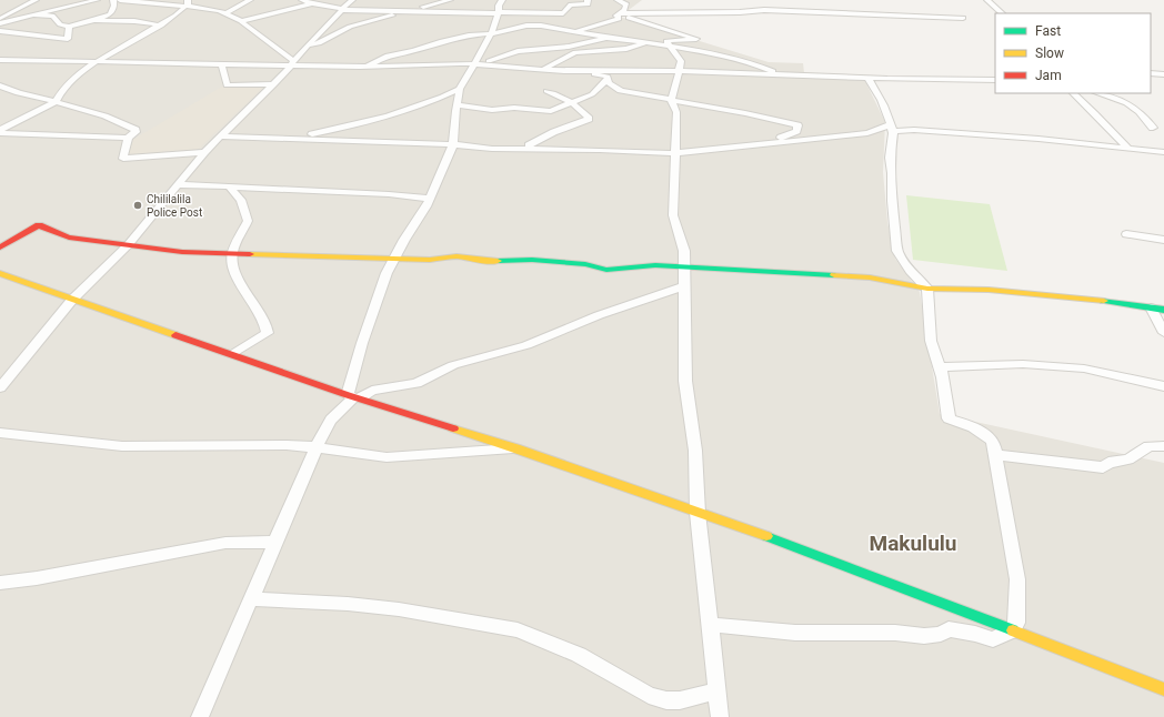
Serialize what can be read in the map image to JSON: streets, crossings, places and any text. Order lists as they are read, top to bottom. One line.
{"districts":["Makululu"],"places":["Chililalila Police Post"],"legend":["Fast","Slow","Jam"]}
